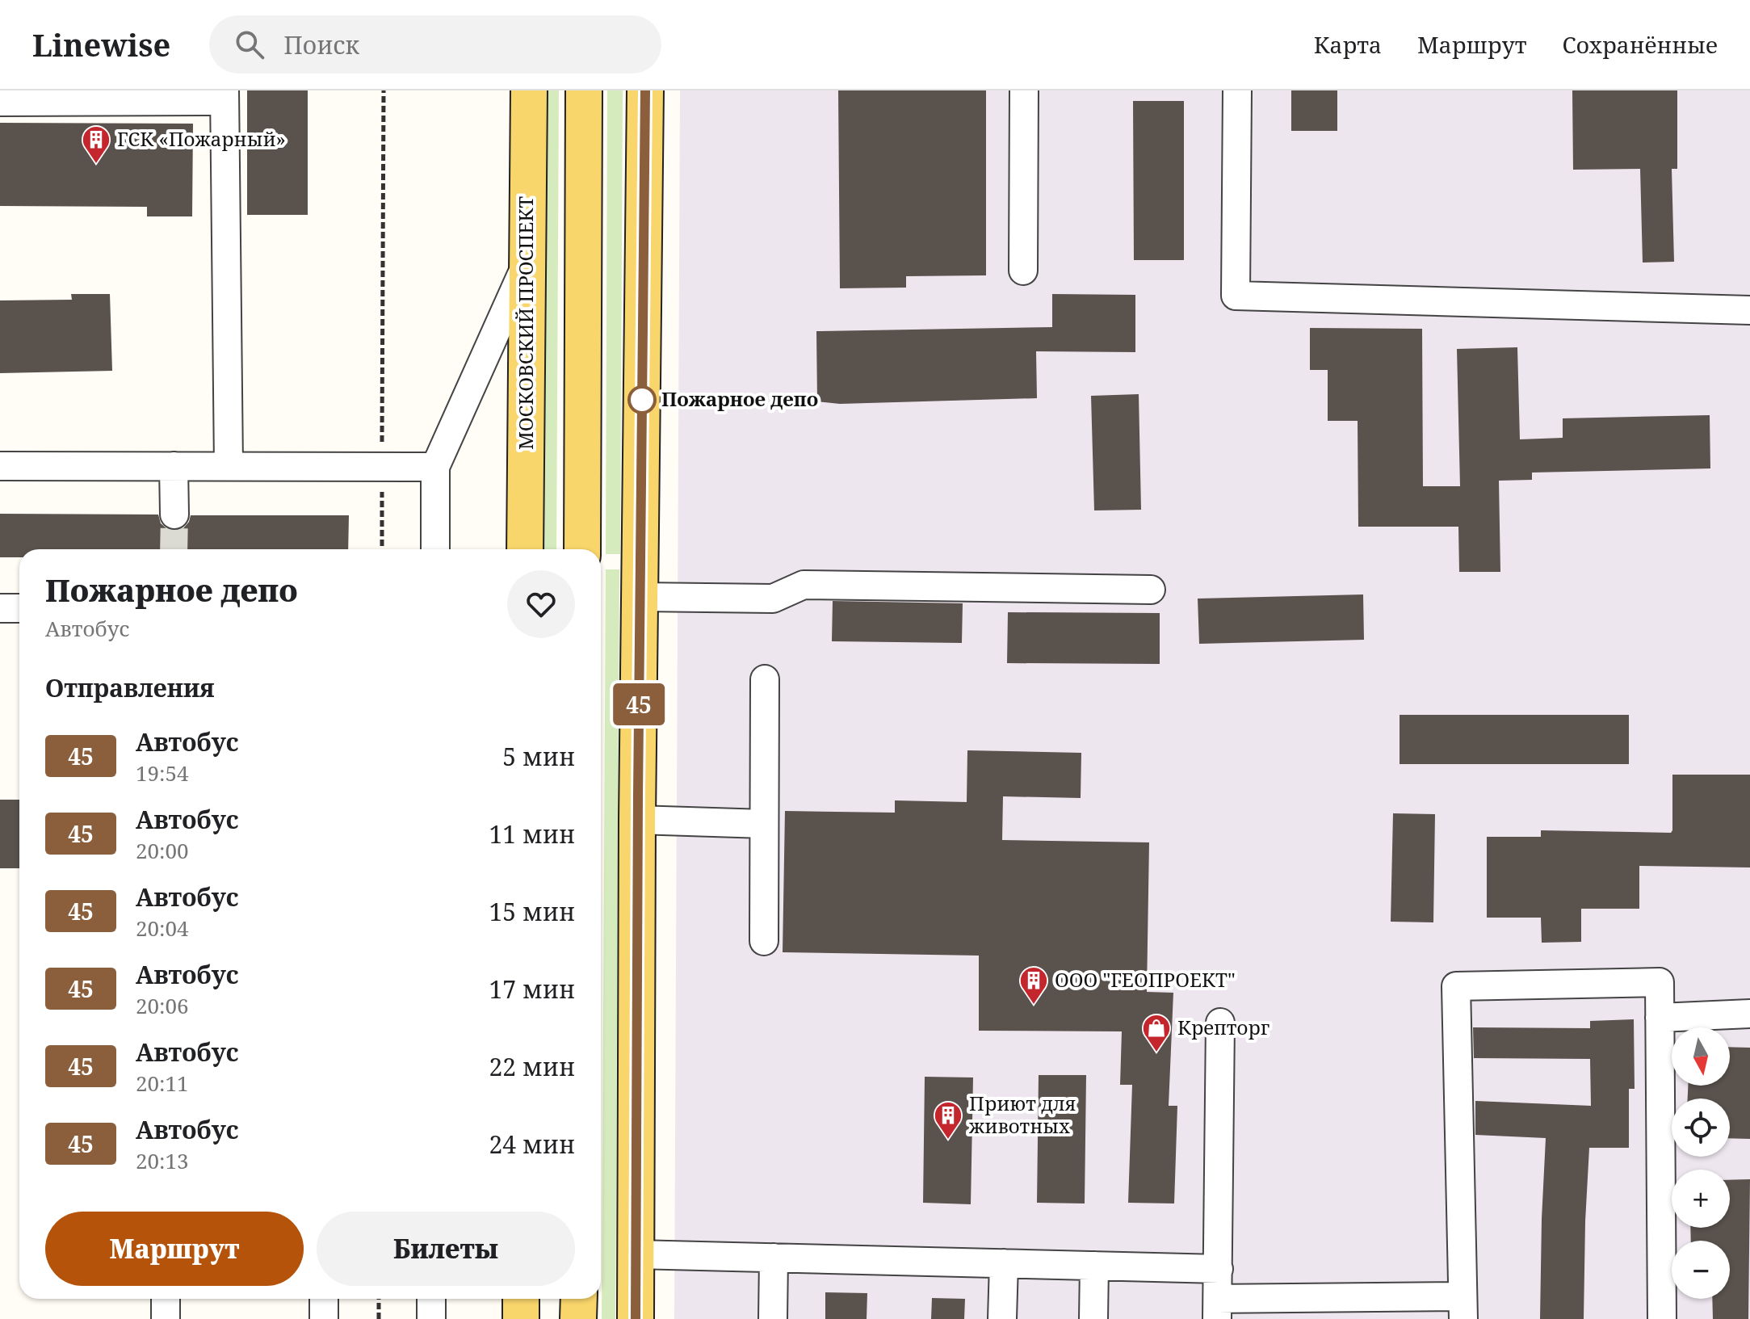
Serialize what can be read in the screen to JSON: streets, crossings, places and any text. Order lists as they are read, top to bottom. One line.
{"streets":{"main road":["МОСКОВСКИЙ ПРОСПЕКТ"]},"places":{"building":["ГСК «Пожарный»","ООО \"ГЕОПРОЕКТ\"","Приют для животных"],"other":["Пожарное депо"],"shop":["Крепторг"]},"lines":["bus line 45"],"north":"bottom","page":{"header":"Linewise","search":"Поиск","nav":["Карта","Маршрут","Сохранённые"],"on_map":"45","heading":[["Пожарное депо","Автобус"],"Отправления"],"list":[{"mark":"45","name":"Автобус","note":"19:54","value":"5 мин"},{"mark":"45","name":"Автобус","note":"20:00","value":"11 мин"},{"mark":"45","name":"Автобус","note":"20:04","value":"15 мин"},{"mark":"45","name":"Автобус","note":"20:06","value":"17 мин"},{"mark":"45","name":"Автобус","note":"20:11","value":"22 мин"},{"mark":"45","name":"Автобус","note":"20:13","value":"24 мин"}],"map_buttons":["+","−"],"buttons":["Маршрут","Билеты"]}}
